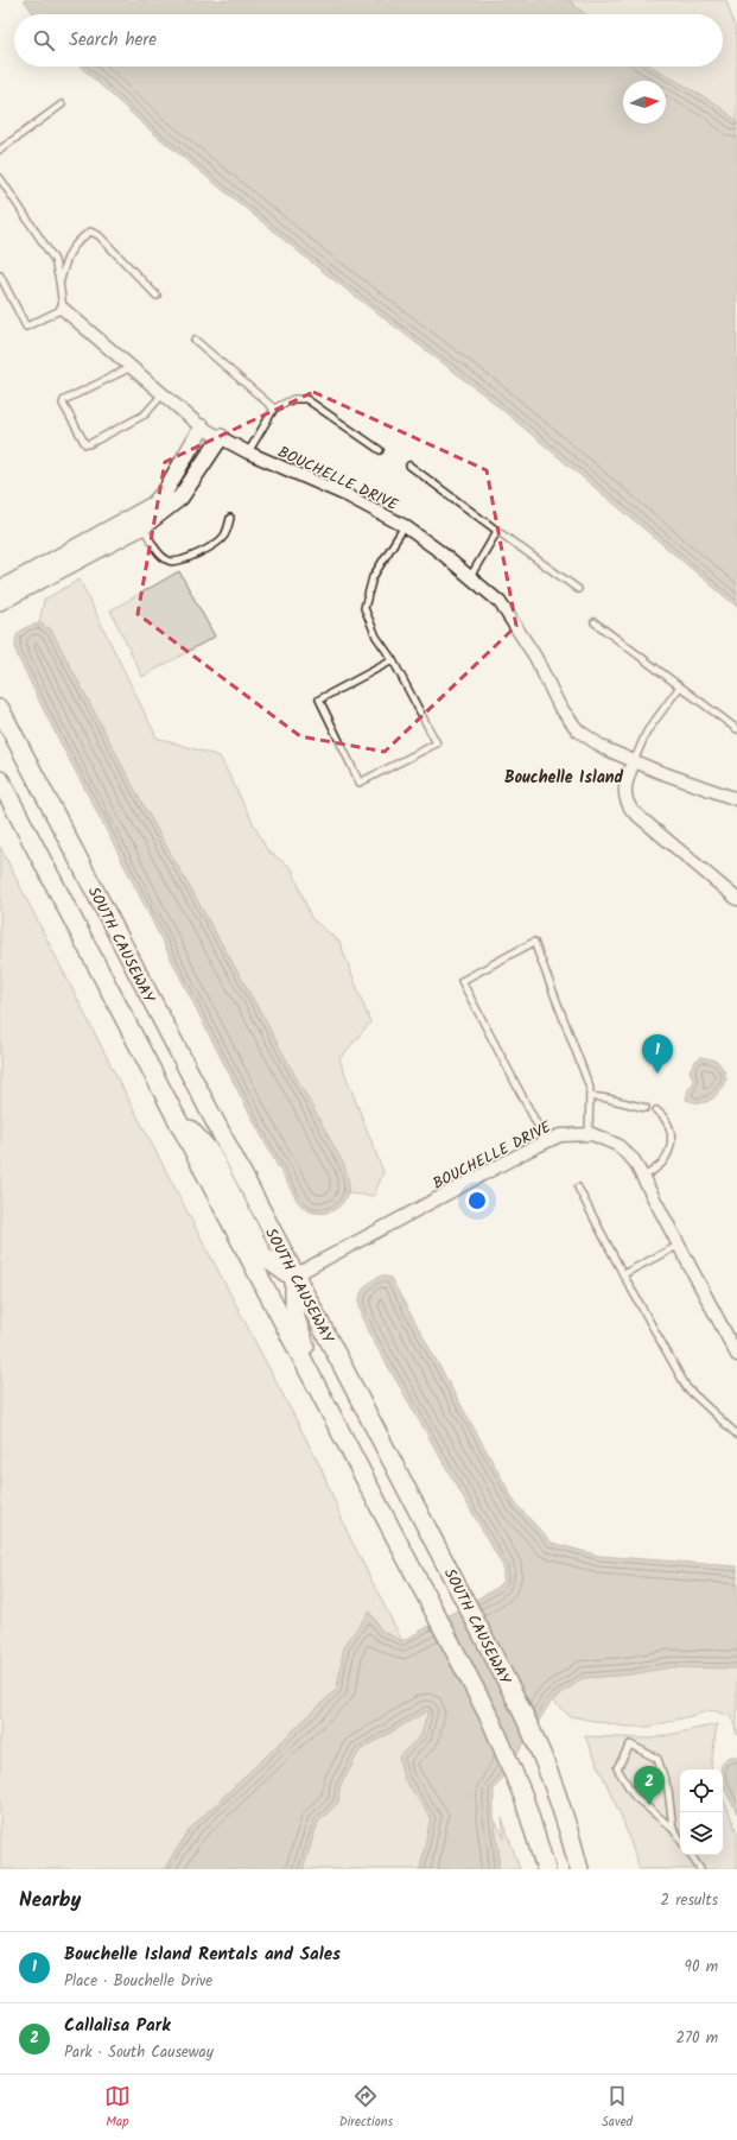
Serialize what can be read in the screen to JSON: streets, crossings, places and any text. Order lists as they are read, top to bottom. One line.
{"streets":{"main road":["SOUTH CAUSEWAY"],"street":["BOUCHELLE DRIVE"]},"crossings":[["BOUCHELLE DRIVE","SOUTH CAUSEWAY"]],"districts":["Bouchelle Island"],"north":"right","page":{"search":"Search here","pins":["1","2"],"heading":["Nearby","2 results"],"list":[{"mark":"1","name":"Bouchelle Island Rentals and Sales","note":"Place · Bouchelle Drive","value":"90 m"},{"mark":"2","name":"Callalisa Park","note":"Park · South Causeway","value":"270 m"}],"nav":["Map","Directions","Saved"]}}
